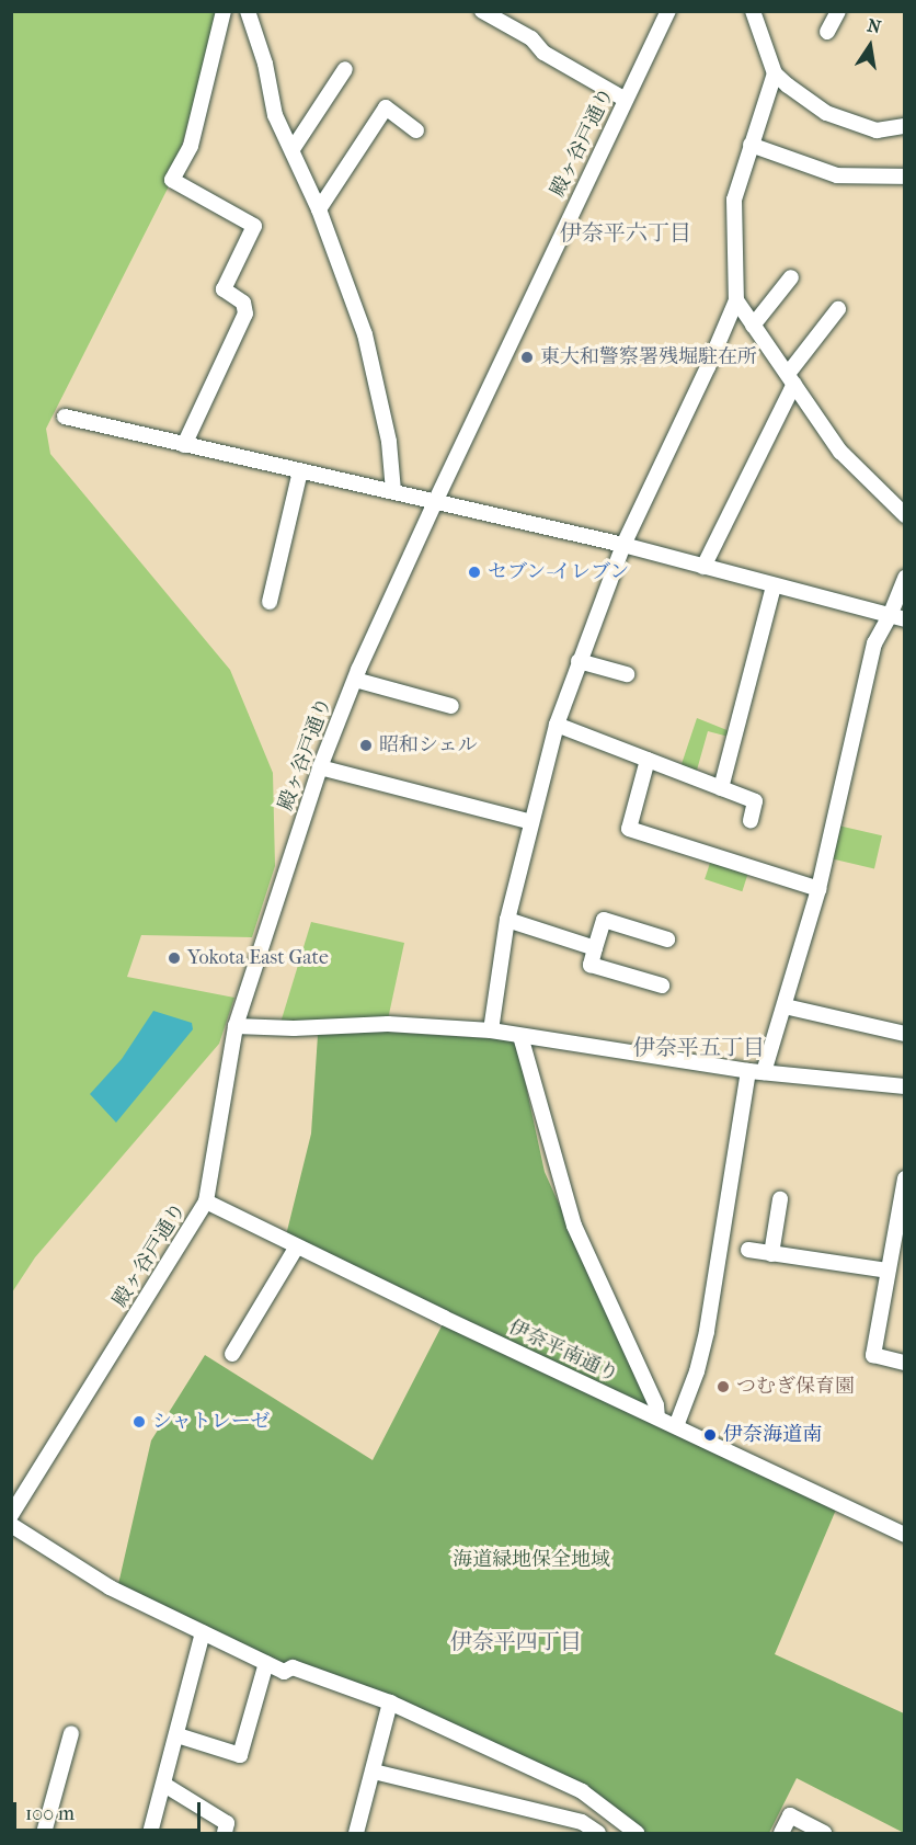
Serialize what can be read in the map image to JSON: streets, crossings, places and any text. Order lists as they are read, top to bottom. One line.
{"streets":{"street":["殿ヶ谷戸通り","伊奈平南通り"]},"crossings":[["殿ヶ谷戸通り","伊奈平南通り"]],"districts":["伊奈平六丁目","伊奈平五丁目","伊奈平四丁目"],"parks":["海道緑地保全地域"],"places":["東大和警察署残堀駐在所","セブン-イレブン","昭和シェル","Yokota East Gate","つむぎ保育園","シャトレーゼ","伊奈海道南"],"scale_bar":"100 m","north":"top"}
